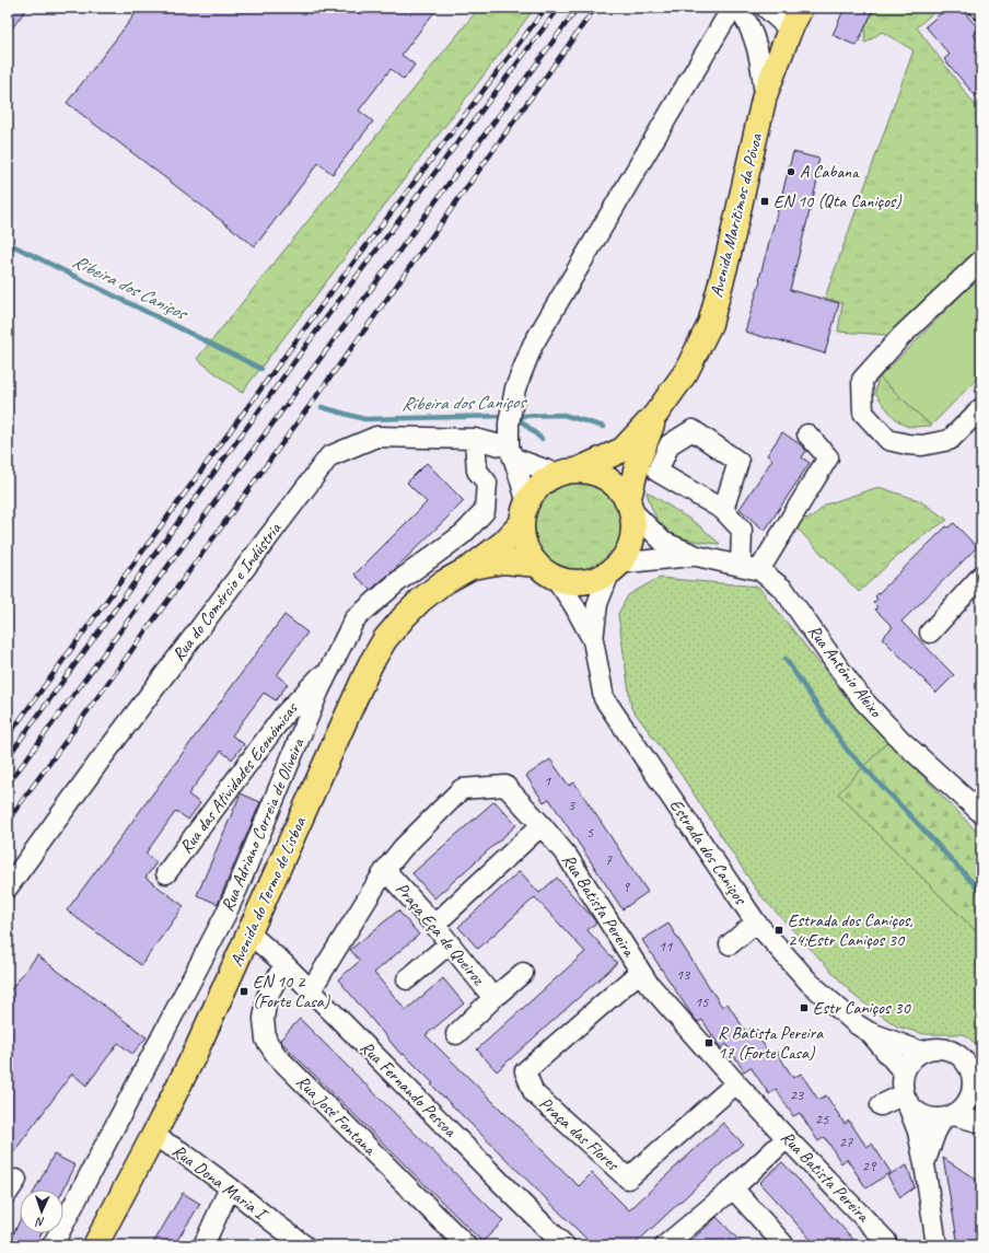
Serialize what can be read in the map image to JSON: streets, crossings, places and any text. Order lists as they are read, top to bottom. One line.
{"streets":{"main road":["Avenida Marítimos da Póvoa","Avenida do Termo de Lisboa"],"street":["Rua do Comércio e Indústria","Rua António Aleixo","Rua das Atividades Económicas","Rua Adriano Correia de Oliveira","Estrada dos Caniços","Rua Batista Pereira","Praça Eça de Queiroz","Rua Fernando Pessoa","Rua José Fontana","Praça das Flores","Rua Dona Maria I"]},"crossings":[["Avenida Marítimos da Póvoa","Rua do Comércio e Indústria"],["Avenida Marítimos da Póvoa","Rua António Aleixo"],["Avenida Marítimos da Póvoa","Estrada dos Caniços"],["Avenida Marítimos da Póvoa","Avenida do Termo de Lisboa"],["Rua do Comércio e Indústria","Rua António Aleixo"],["Rua do Comércio e Indústria","Rua Adriano Correia de Oliveira"],["Rua do Comércio e Indústria","Estrada dos Caniços"],["Rua do Comércio e Indústria","Avenida do Termo de Lisboa"],["Rua António Aleixo","Estrada dos Caniços"],["Rua António Aleixo","Avenida do Termo de Lisboa"],["Rua das Atividades Económicas","Rua Adriano Correia de Oliveira"],["Estrada dos Caniços","Avenida do Termo de Lisboa"],["Avenida do Termo de Lisboa","Rua Fernando Pessoa"],["Avenida do Termo de Lisboa","Rua Dona Maria I"],["Rua Batista Pereira","Praça Eça de Queiroz"],["Rua Batista Pereira","Rua Fernando Pessoa"],["Rua Batista Pereira","Praça das Flores"],["Rua Fernando Pessoa","Rua José Fontana"]],"water":["Ribeira dos Caniços"],"places":{"other":["A Cabana"],"transit":["EN 10 (Qta Caniços)","Estrada dos Caniços, 24;Estr Caniços 30","EN 10 2 (Forte Casa)","Estr Caniços 30","R Batista Pereira 17 (Forte Casa)"]},"house_numbers":["1","3","5","7","9","11","13","15","23","25","27","29"],"north":"bottom"}
